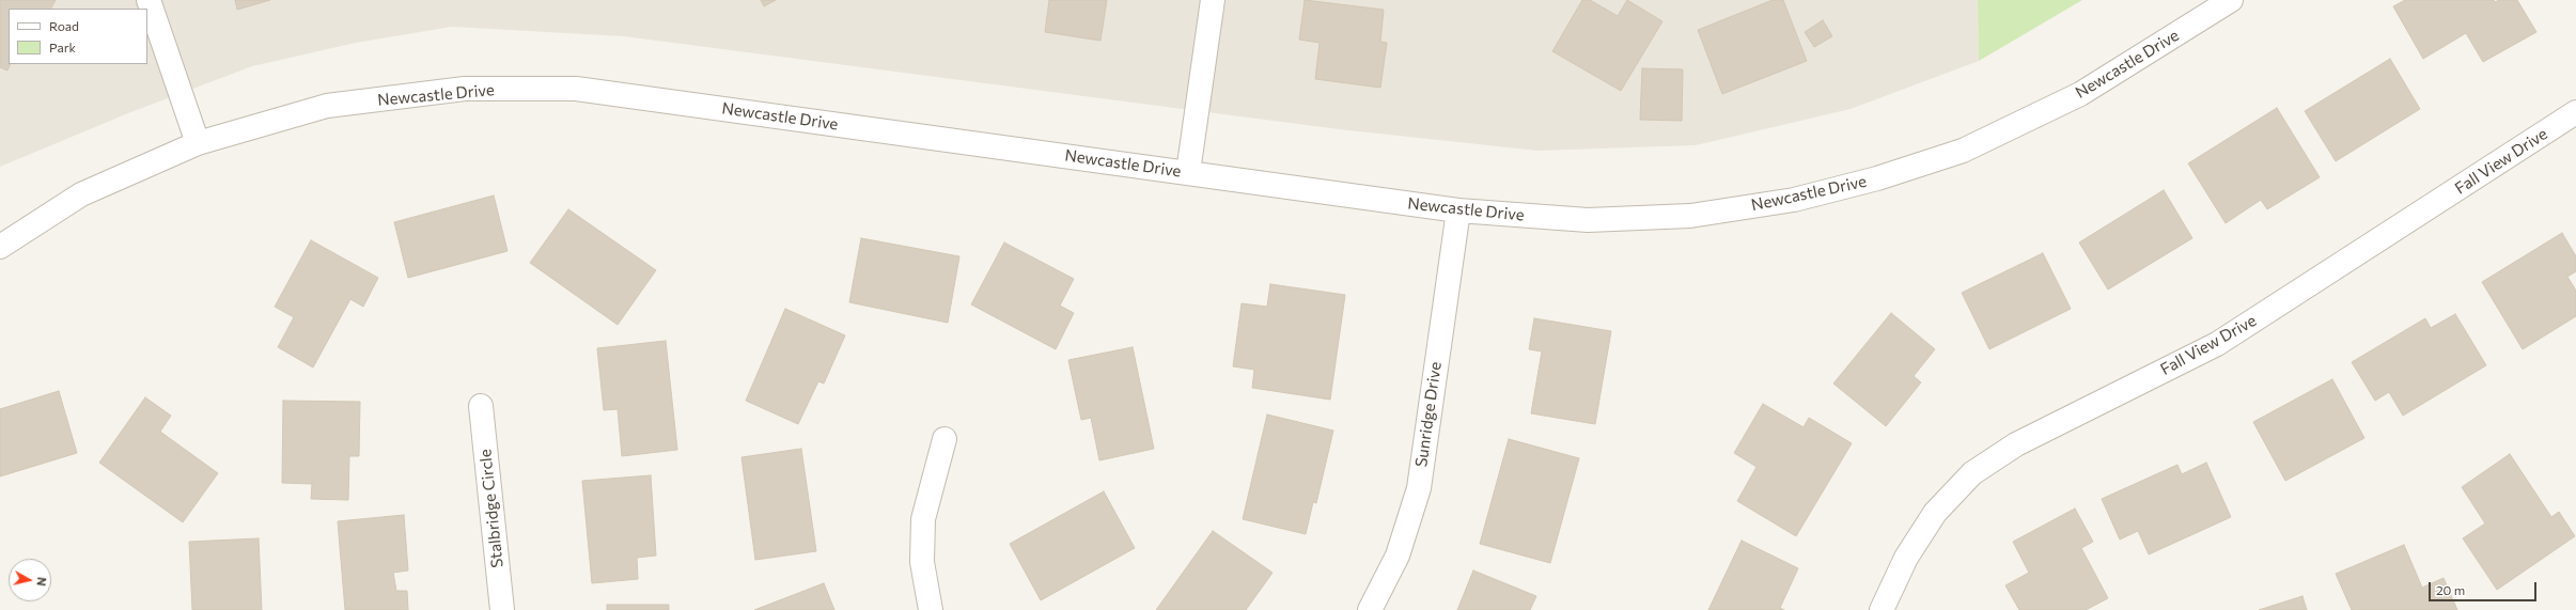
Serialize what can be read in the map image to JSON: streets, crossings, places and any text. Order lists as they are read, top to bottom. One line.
{"streets":{"street":["Newcastle Drive","Fall View Drive","Sunridge Drive","Stalbridge Circle"]},"crossings":[["Newcastle Drive","Sunridge Drive"]],"legend":["Road","Park"],"scale_bar":"20 m","north":"right"}
